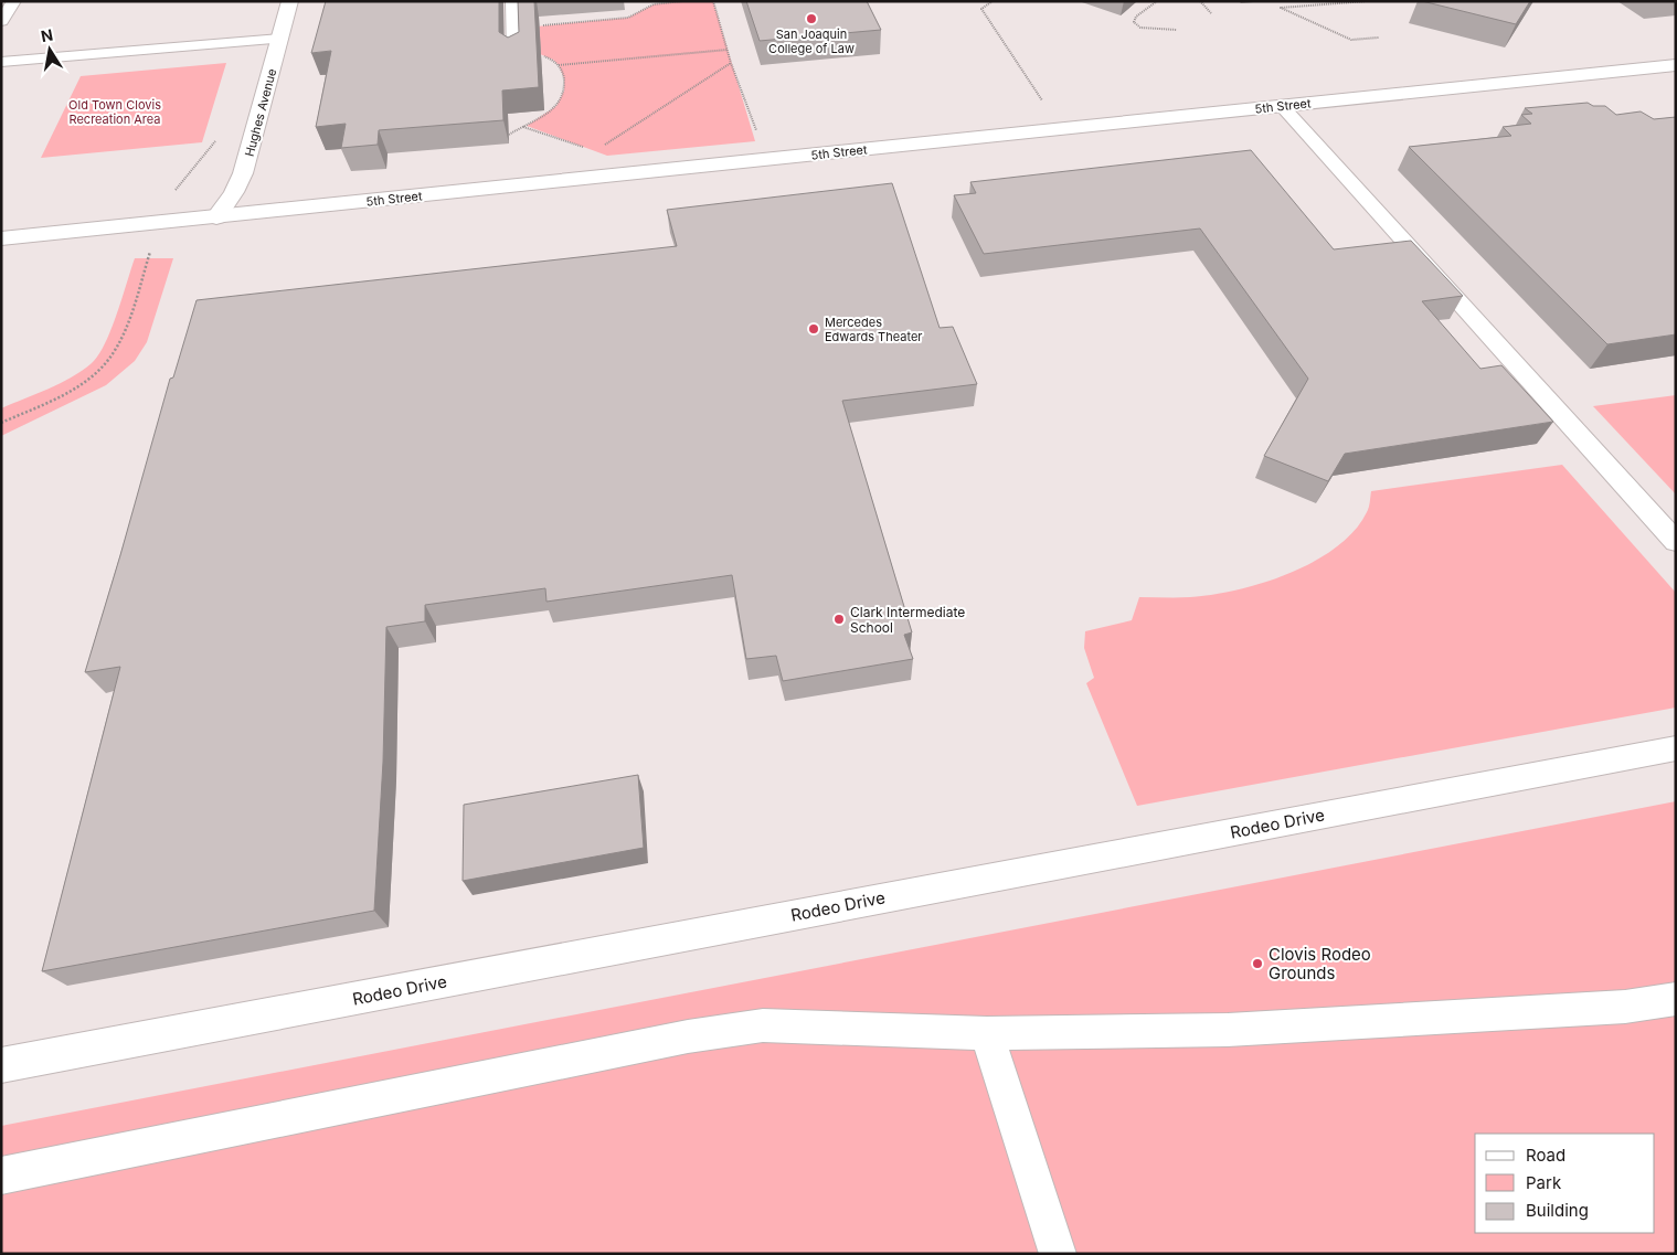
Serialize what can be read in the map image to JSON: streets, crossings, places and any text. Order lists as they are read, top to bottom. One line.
{"streets":{"main road":["5th Street","Hughes Avenue"],"lane":["Rodeo Drive"]},"crossings":[["5th Street","Hughes Avenue"]],"parks":["Old Town Clovis Recreation Area"],"places":["San Joaquin College of Law","Mercedes Edwards Theater","Clark Intermediate School","Clovis Rodeo Grounds"],"legend":["Road","Park","Building"],"north":"top"}
